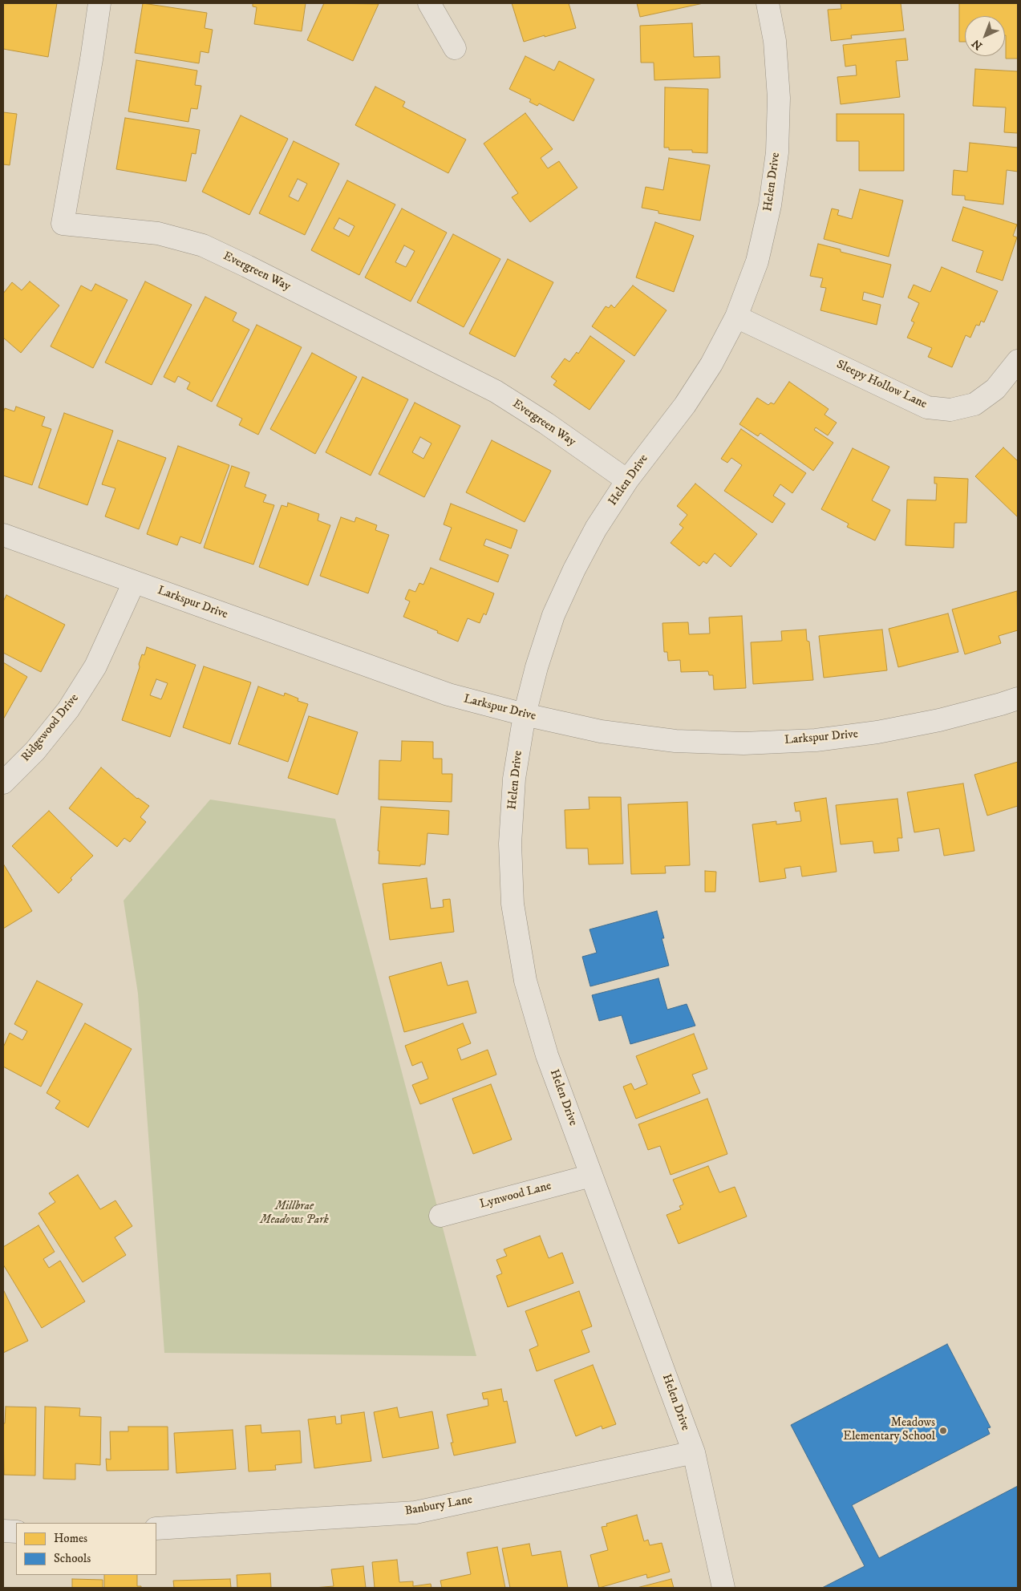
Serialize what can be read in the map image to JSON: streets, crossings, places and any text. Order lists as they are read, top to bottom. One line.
{"streets":{"street":["Helen Drive","Evergreen Way","Sleepy Hollow Lane","Larkspur Drive","Ridgewood Drive","Lynwood Lane","Banbury Lane"]},"crossings":[["Helen Drive","Evergreen Way"],["Helen Drive","Sleepy Hollow Lane"],["Helen Drive","Larkspur Drive"],["Helen Drive","Lynwood Lane"],["Helen Drive","Banbury Lane"],["Larkspur Drive","Ridgewood Drive"]],"parks":["Millbrae Meadows Park"],"places":["Meadows Elementary School"],"legend":["Homes","Schools"],"north":"bottom left"}
